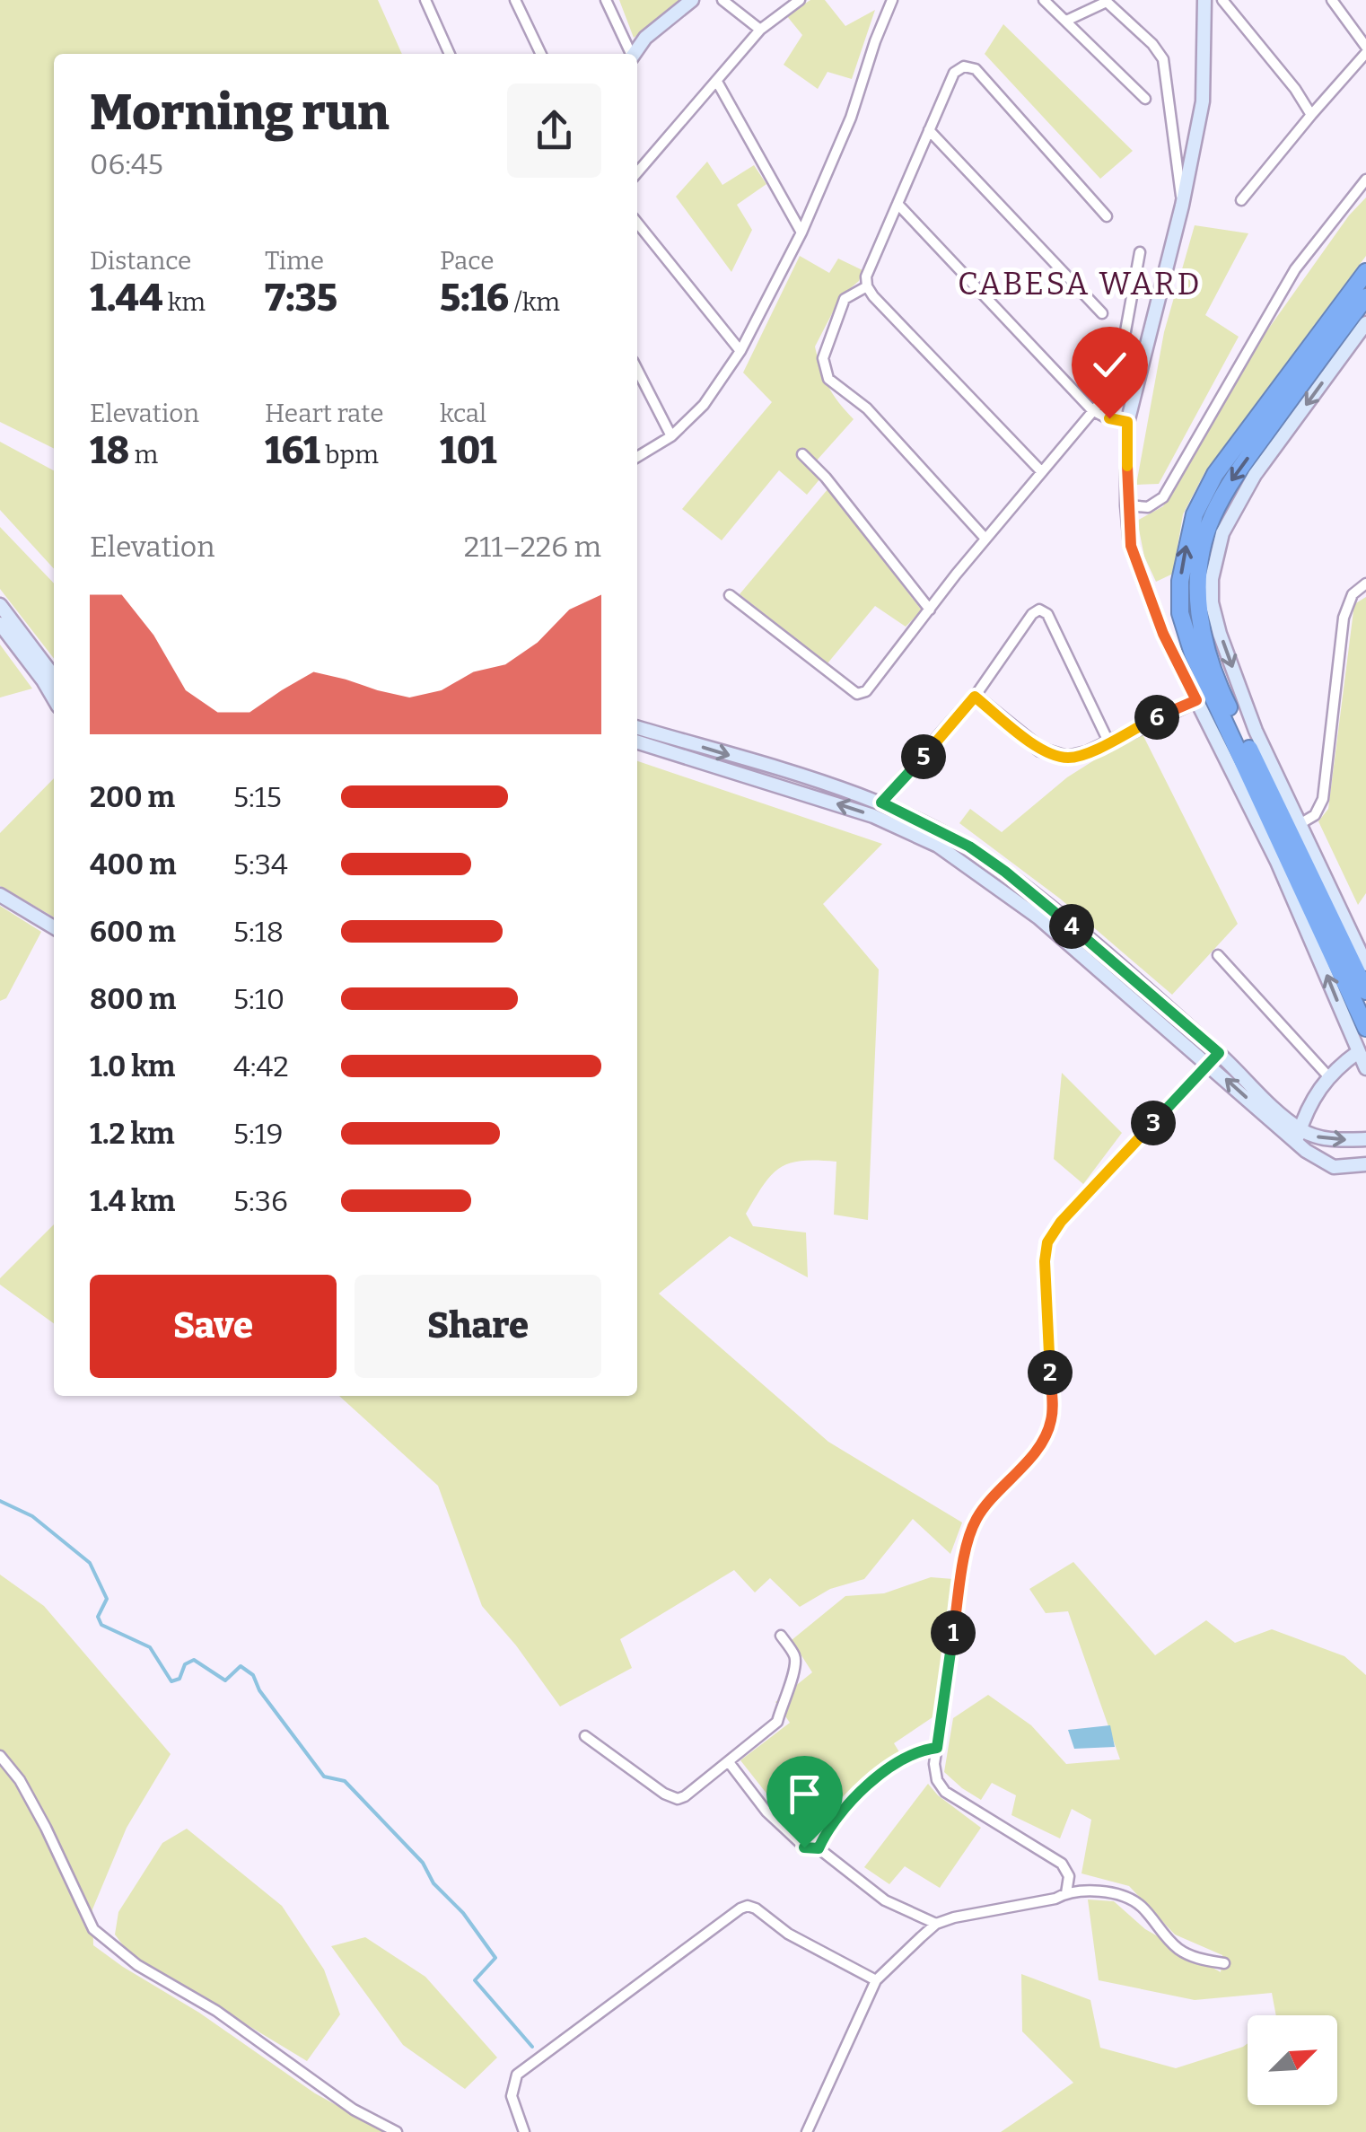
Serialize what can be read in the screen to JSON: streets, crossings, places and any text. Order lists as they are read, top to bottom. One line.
{"districts":["CABESA WARD"],"north":"top right","page":{"heading":["Morning run","06:45"],"stats":[["Distance","1.44 km"],["Time","7:35"],["Pace","5:16 /km"],["Elevation","18 m"],["Heart rate","161 bpm"],["kcal","101"]],"chart":["Elevation","211–226 m"],"pins":["6","5","4","3","2","1"],"list":[{"name":"200 m","note":"5:15"},{"name":"400 m","note":"5:34"},{"name":"600 m","note":"5:18"},{"name":"800 m","note":"5:10"},{"name":"1.0 km","note":"4:42"},{"name":"1.2 km","note":"5:19"},{"name":"1.4 km","note":"5:36"}],"buttons":["Save","Share"]}}
